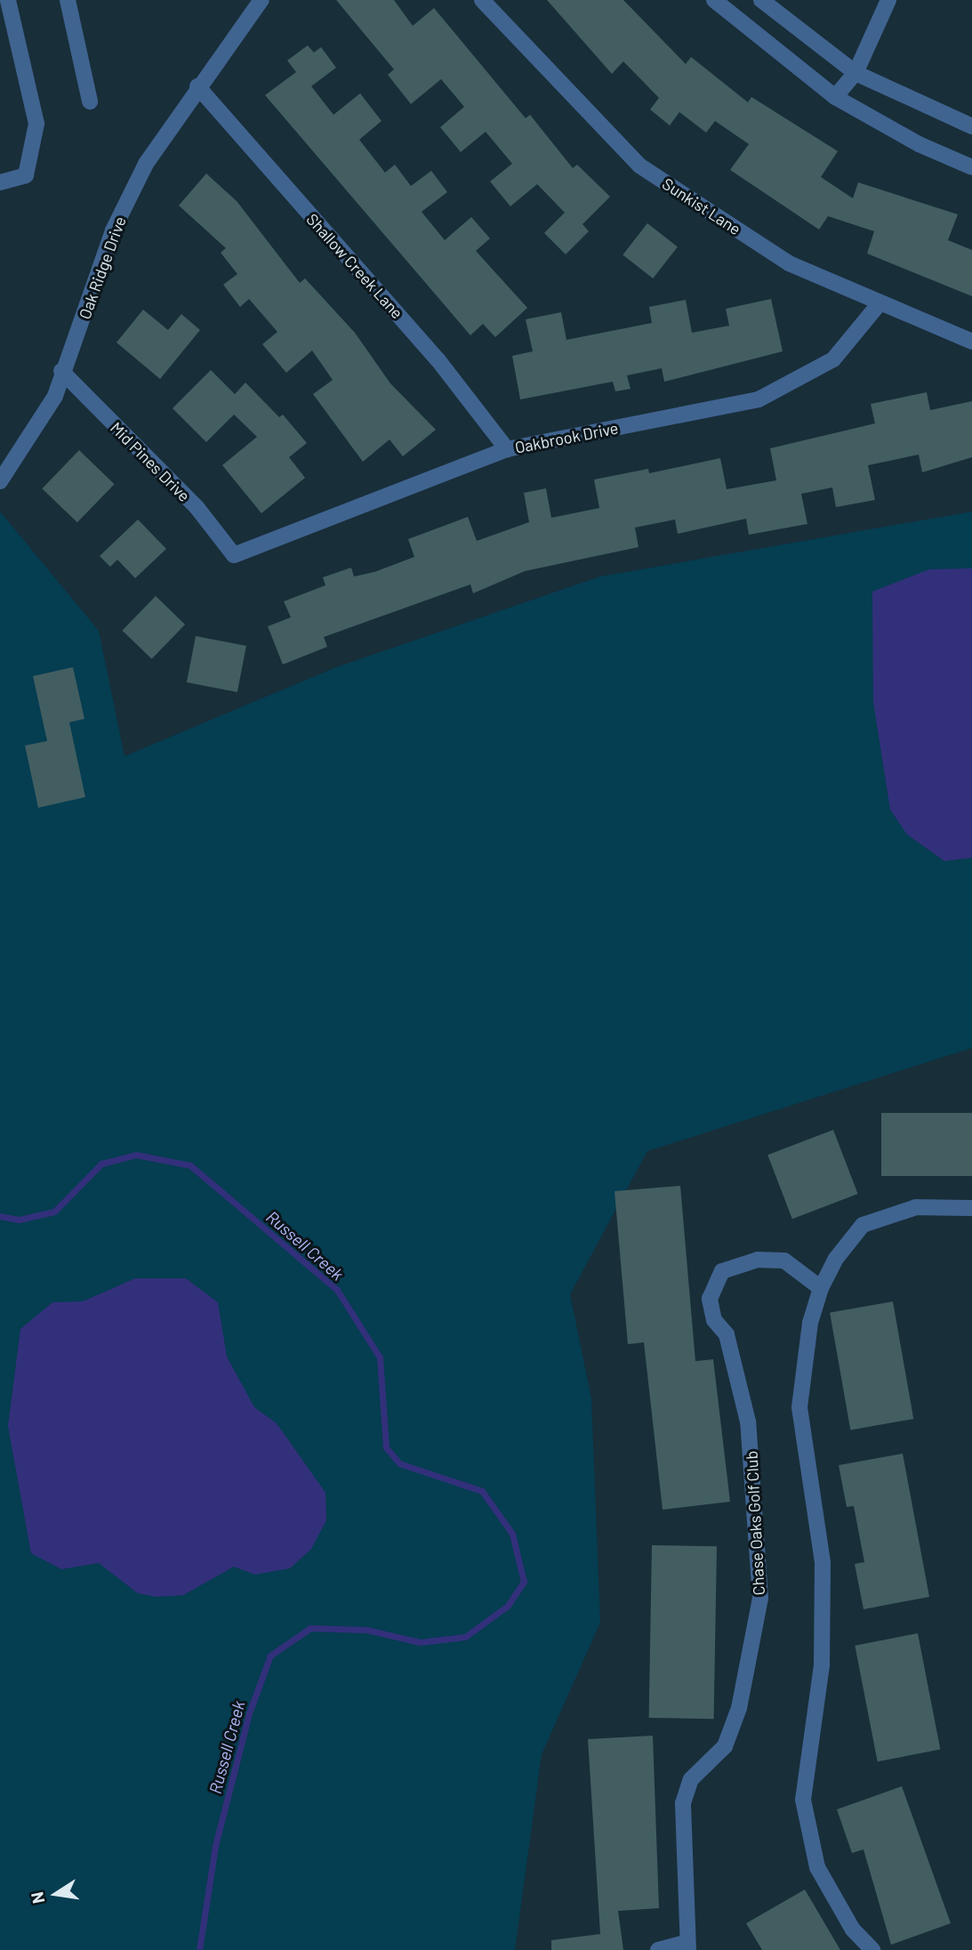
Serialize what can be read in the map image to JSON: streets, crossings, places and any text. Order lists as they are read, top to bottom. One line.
{"streets":{"street":["Sunkist Lane","Shallow Creek Lane","Oak Ridge Drive","Oakbrook Drive","Mid Pines Drive","Chase Oaks Golf Club"]},"crossings":[["Sunkist Lane","Oakbrook Drive"],["Shallow Creek Lane","Oak Ridge Drive"],["Shallow Creek Lane","Oakbrook Drive"],["Oak Ridge Drive","Mid Pines Drive"],["Oakbrook Drive","Mid Pines Drive"]],"water":["Russell Creek"],"north":"left"}
